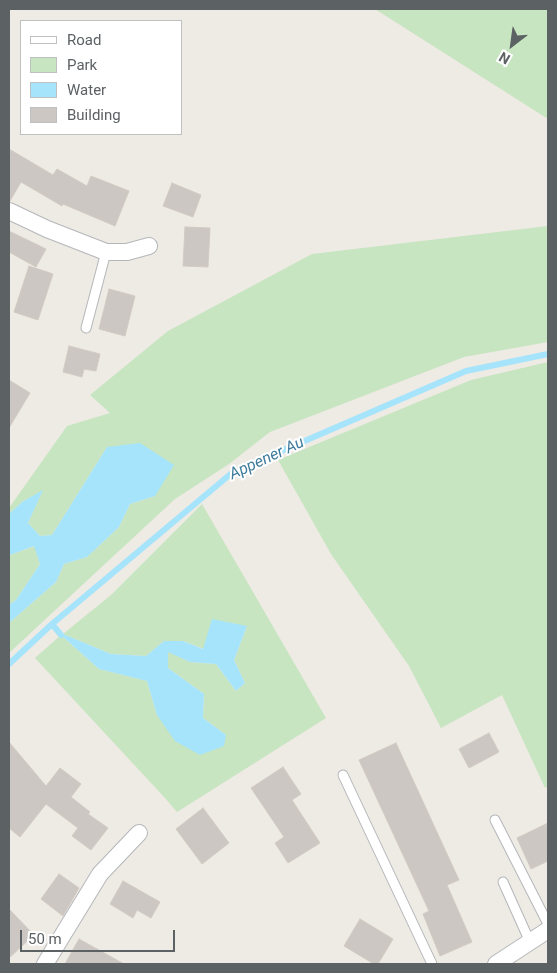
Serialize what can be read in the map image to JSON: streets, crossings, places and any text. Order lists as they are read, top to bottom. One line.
{"water":["Appener Au"],"legend":["Road","Park","Water","Building"],"scale_bar":"50 m","north":"bottom left"}
